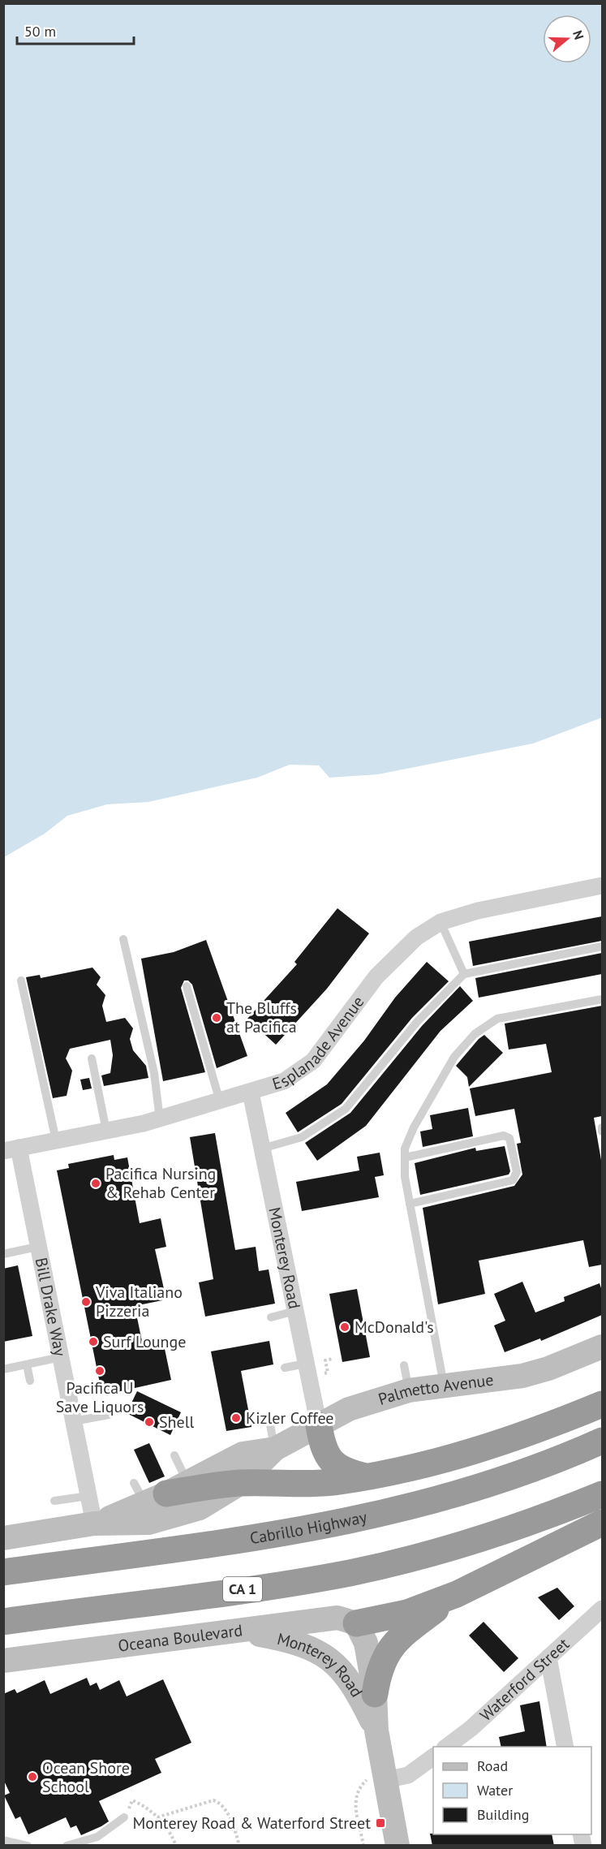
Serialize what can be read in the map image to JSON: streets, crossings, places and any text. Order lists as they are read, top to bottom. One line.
{"streets":{"highway":["Cabrillo Highway","CA 1"],"street":["Esplanade Avenue","Monterey Road","Bill Drake Way","Palmetto Avenue","Oceana Boulevard","Waterford Street"]},"crossings":[["Esplanade Avenue","Monterey Road"],["Esplanade Avenue","Bill Drake Way"],["Monterey Road","Palmetto Avenue"],["Monterey Road","Oceana Boulevard"],["Bill Drake Way","Palmetto Avenue"]],"places":{"other":["The Bluffs at Pacifica","Pacifica Nursing & Rehab Center","Viva Italiano Pizzeria","McDonald's","Surf Lounge","Pacifica U Save Liquors","Kizler Coffee","Shell","Ocean Shore School"],"transit":["Monterey Road & Waterford Street"]},"legend":["Road","Water","Building"],"scale_bar":"50 m","north":"right"}
